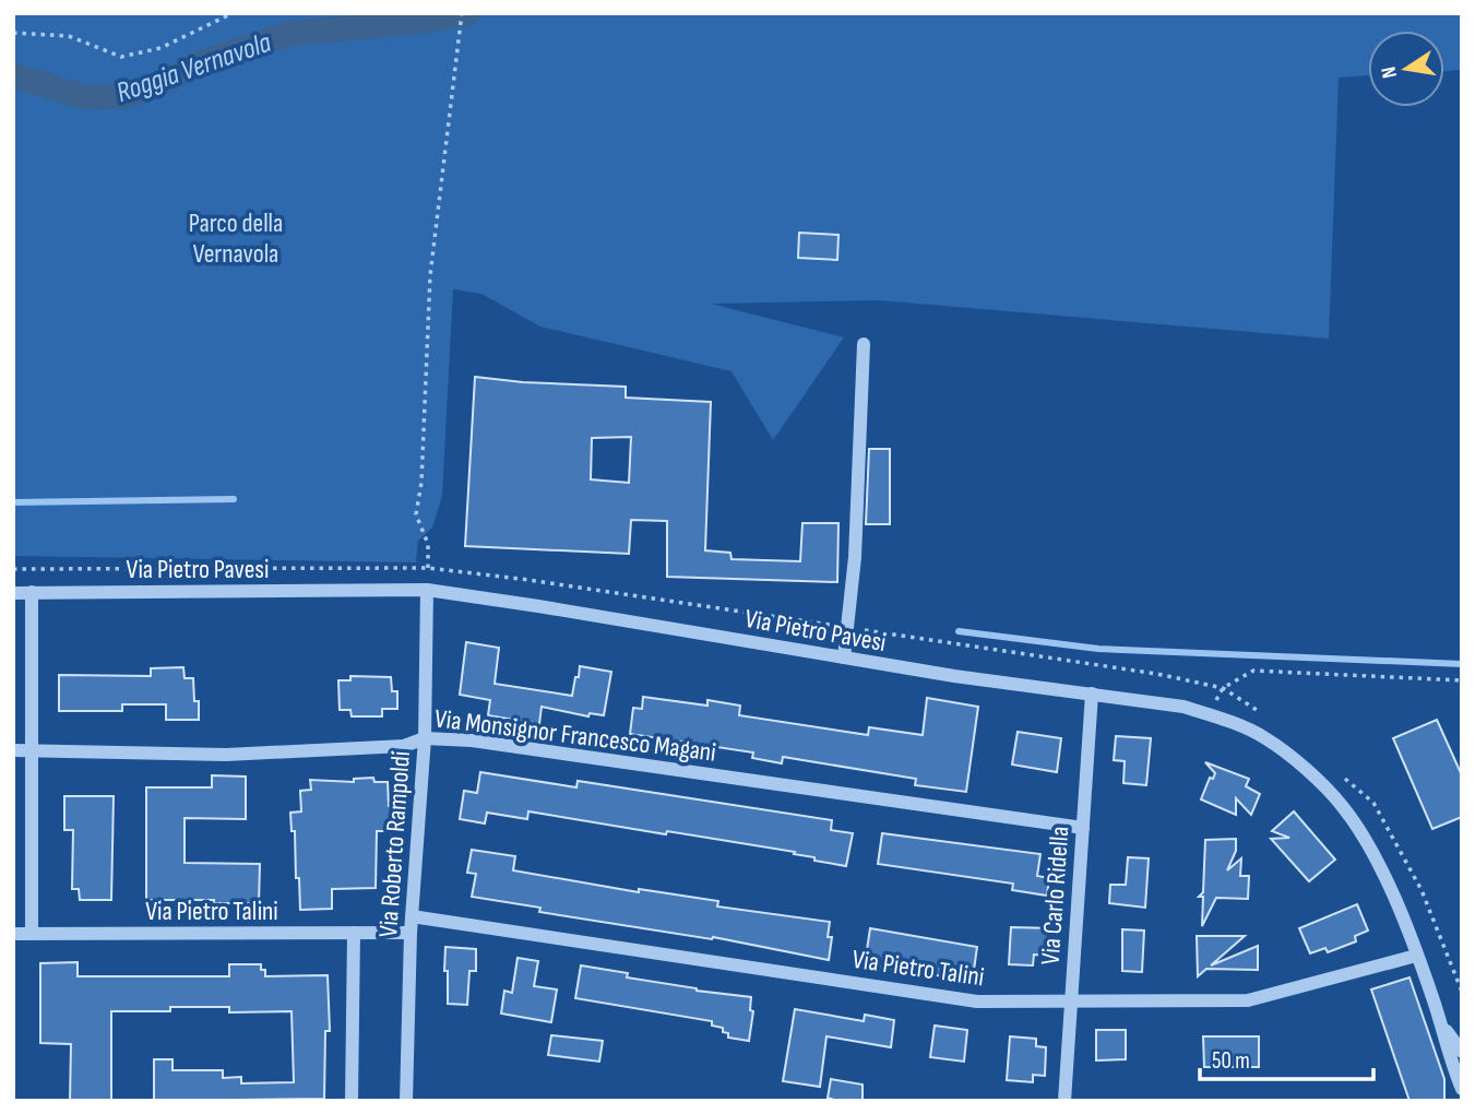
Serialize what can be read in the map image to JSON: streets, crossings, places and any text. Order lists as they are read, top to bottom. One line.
{"streets":{"street":["Via Pietro Pavesi","Via Monsignor Francesco Magani","Via Roberto Rampoldi","Via Carlo Ridella","Via Pietro Talini"]},"crossings":[["Via Pietro Pavesi","Via Roberto Rampoldi"],["Via Pietro Pavesi","Via Carlo Ridella"],["Via Pietro Pavesi","Via Pietro Talini"],["Via Monsignor Francesco Magani","Via Roberto Rampoldi"],["Via Monsignor Francesco Magani","Via Carlo Ridella"],["Via Roberto Rampoldi","Via Pietro Talini"],["Via Carlo Ridella","Via Pietro Talini"]],"water":["Roggia Vernavola"],"parks":["Parco della Vernavola"],"scale_bar":"50 m","north":"left"}
